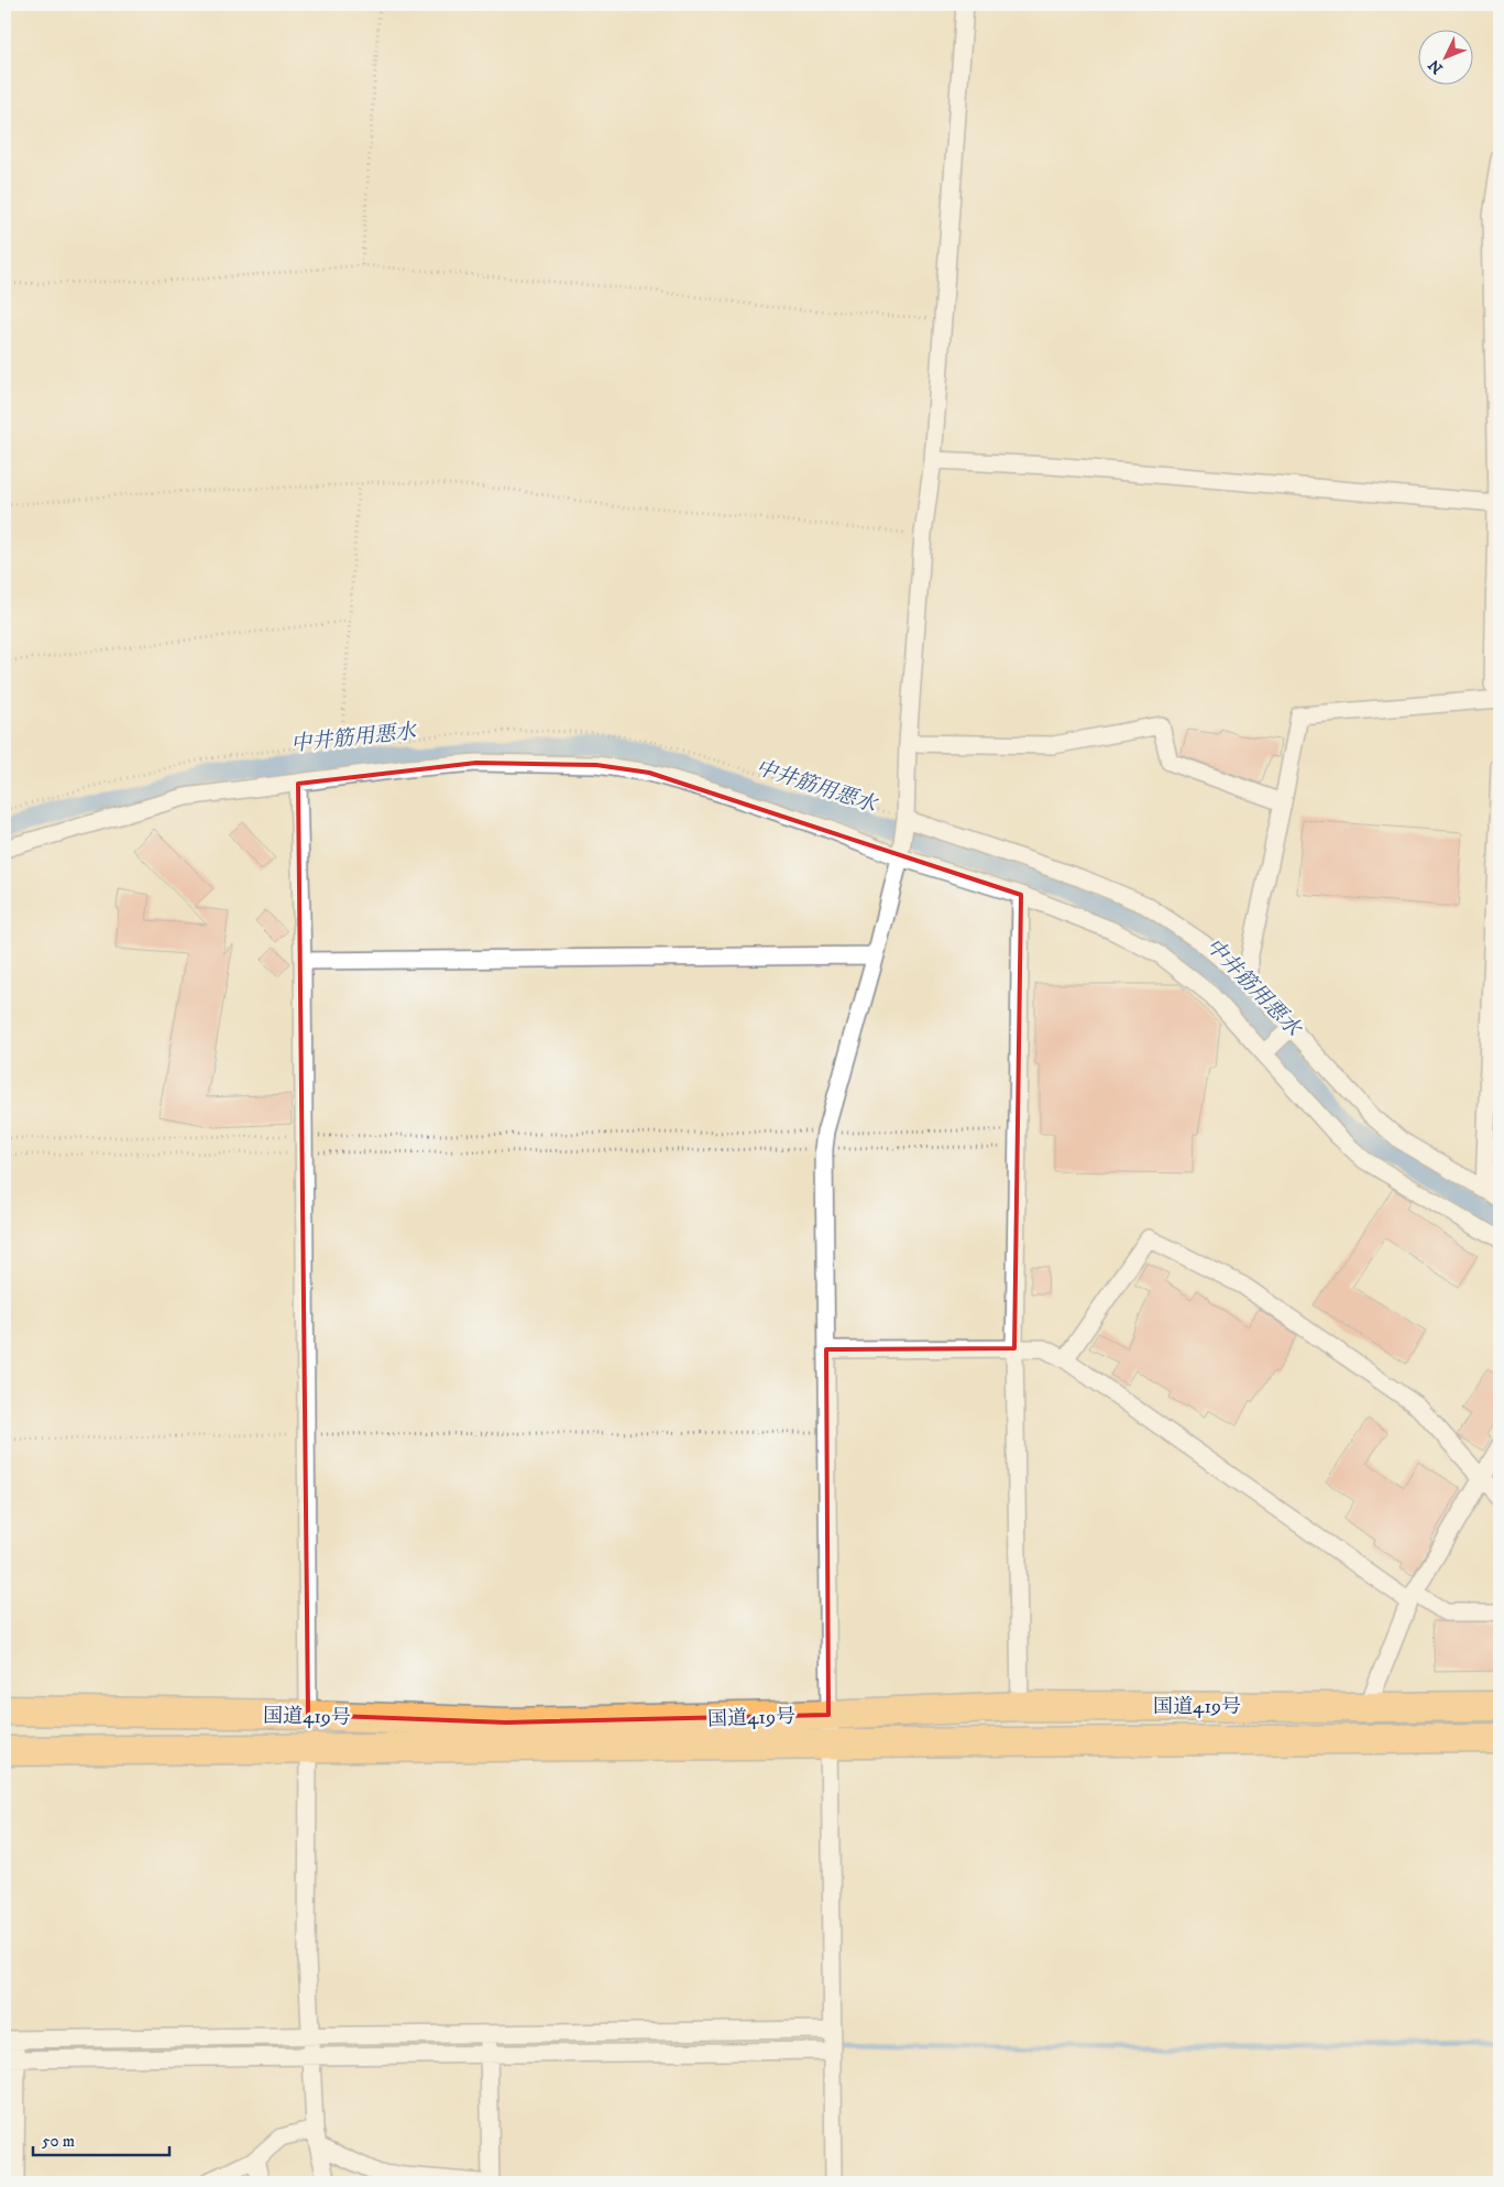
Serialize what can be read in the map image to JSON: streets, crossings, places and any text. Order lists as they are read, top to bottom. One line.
{"streets":{"highway":["国道419号"]},"water":["中井筋用悪水"],"scale_bar":"50 m","north":"bottom left"}
